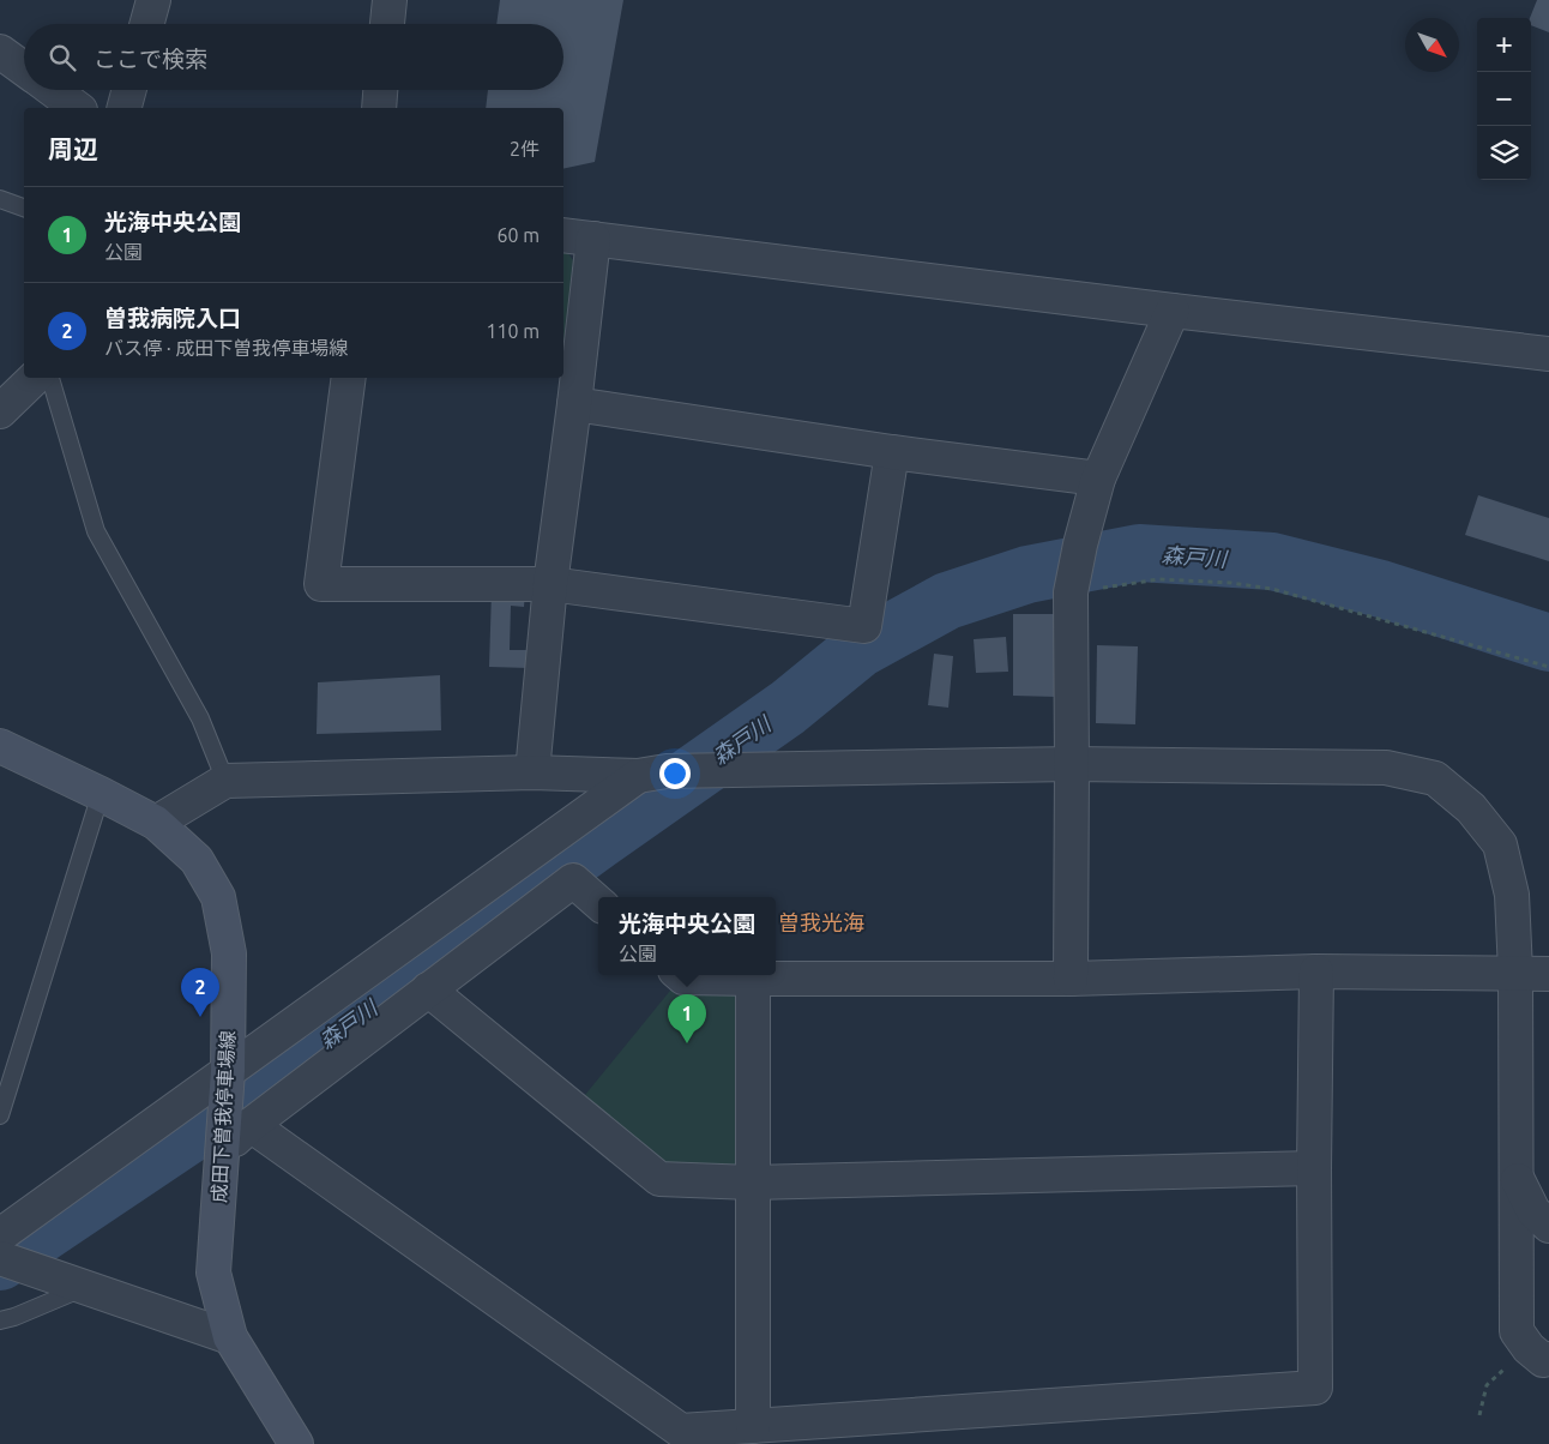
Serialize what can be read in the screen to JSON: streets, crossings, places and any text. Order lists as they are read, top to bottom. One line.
{"streets":{"main road":["成田下曽我停車場線"]},"districts":["曽我光海"],"water":["森戸川"],"north":"bottom right","page":{"map_buttons":["+","−"],"search":"ここで検索","heading":["周辺","2件"],"list":[{"mark":"1","name":"光海中央公園","note":"公園","value":"60 m"},{"mark":"2","name":"曽我病院入口","note":"バス停 · 成田下曽我停車場線","value":"110 m"}],"popup":["光海中央公園","公園"],"pins":["2","1"]}}
